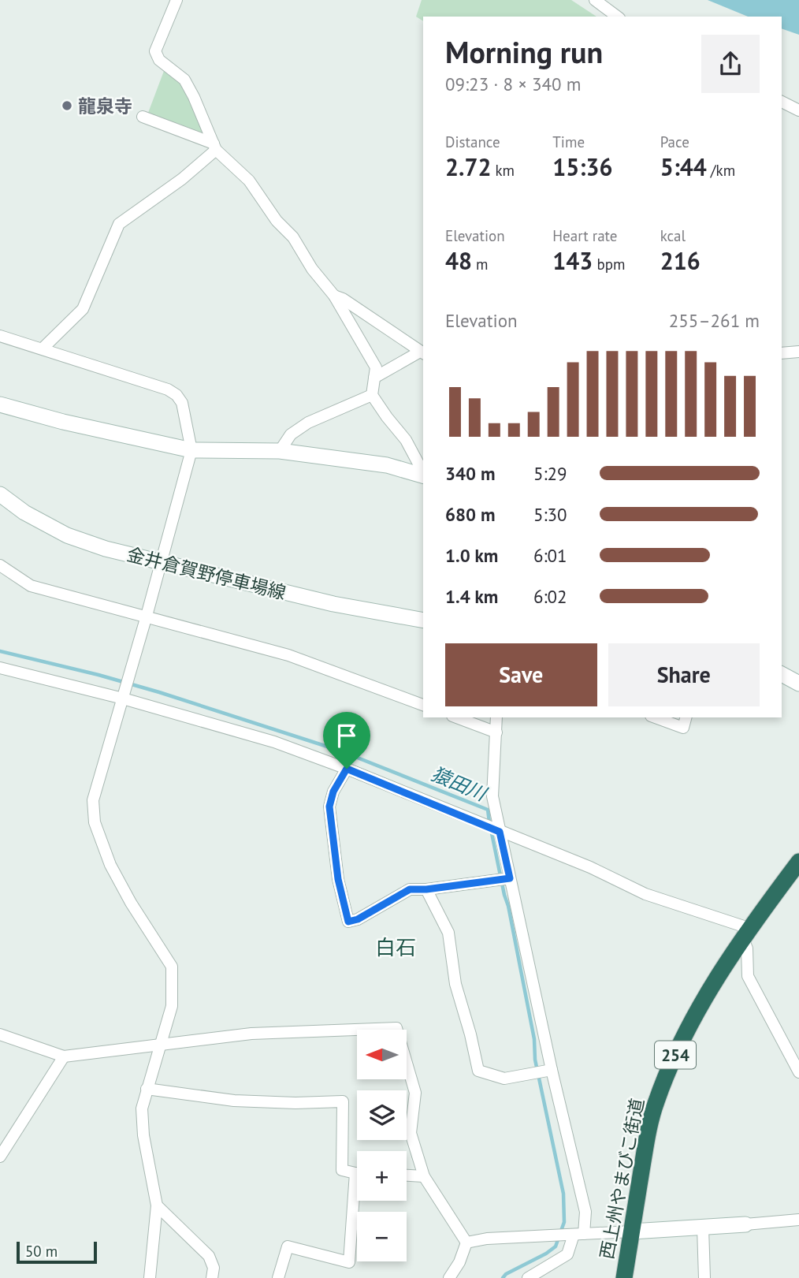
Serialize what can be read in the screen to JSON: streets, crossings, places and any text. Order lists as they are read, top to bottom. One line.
{"streets":{"highway":["254","西上州やまびこ街道"],"street":["金井倉賀野停車場線"]},"districts":["白石"],"water":["猿田川"],"places":["龍泉寺"],"scale_bar":"50 m","north":"left","page":{"heading":["Morning run","09:23 · 8 × 340 m"],"stats":[["Distance","2.72 km"],["Time","15:36"],["Pace","5:44 /km"],["Elevation","48 m"],["Heart rate","143 bpm"],["kcal","216"]],"chart":["Elevation","255–261 m"],"list":[{"name":"340 m","note":"5:29"},{"name":"680 m","note":"5:30"},{"name":"1.0 km","note":"6:01"},{"name":"1.4 km","note":"6:02"}],"buttons":["Save","Share"],"map_buttons":["+","−"],"scale":"50 m"}}
